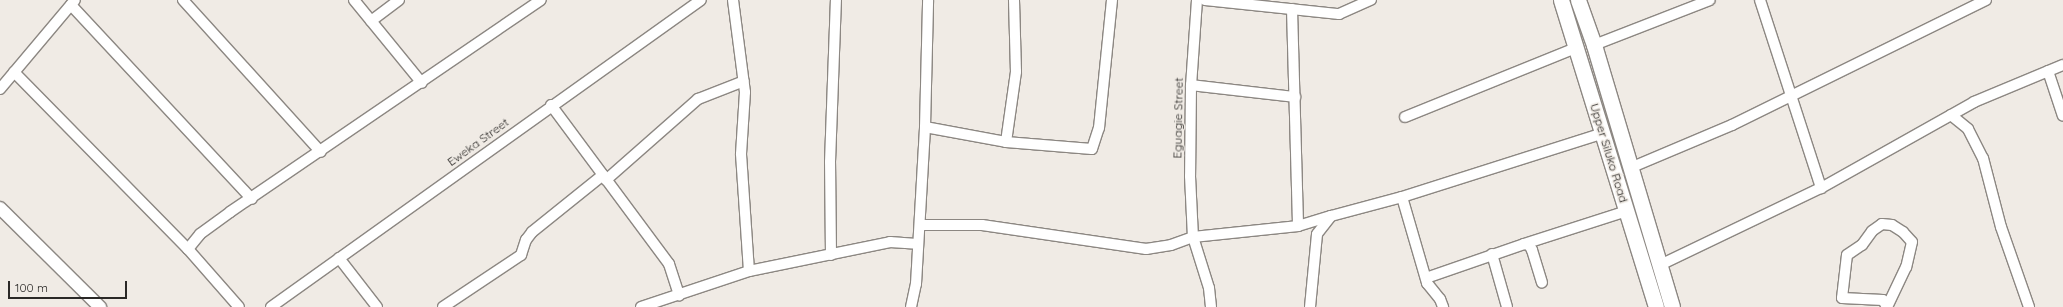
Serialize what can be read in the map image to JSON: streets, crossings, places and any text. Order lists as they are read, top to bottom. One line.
{"streets":{"main road":["Upper Siluko Road"],"street":["Eguagie Street","Eweka Street"]},"scale_bar":"100 m"}
